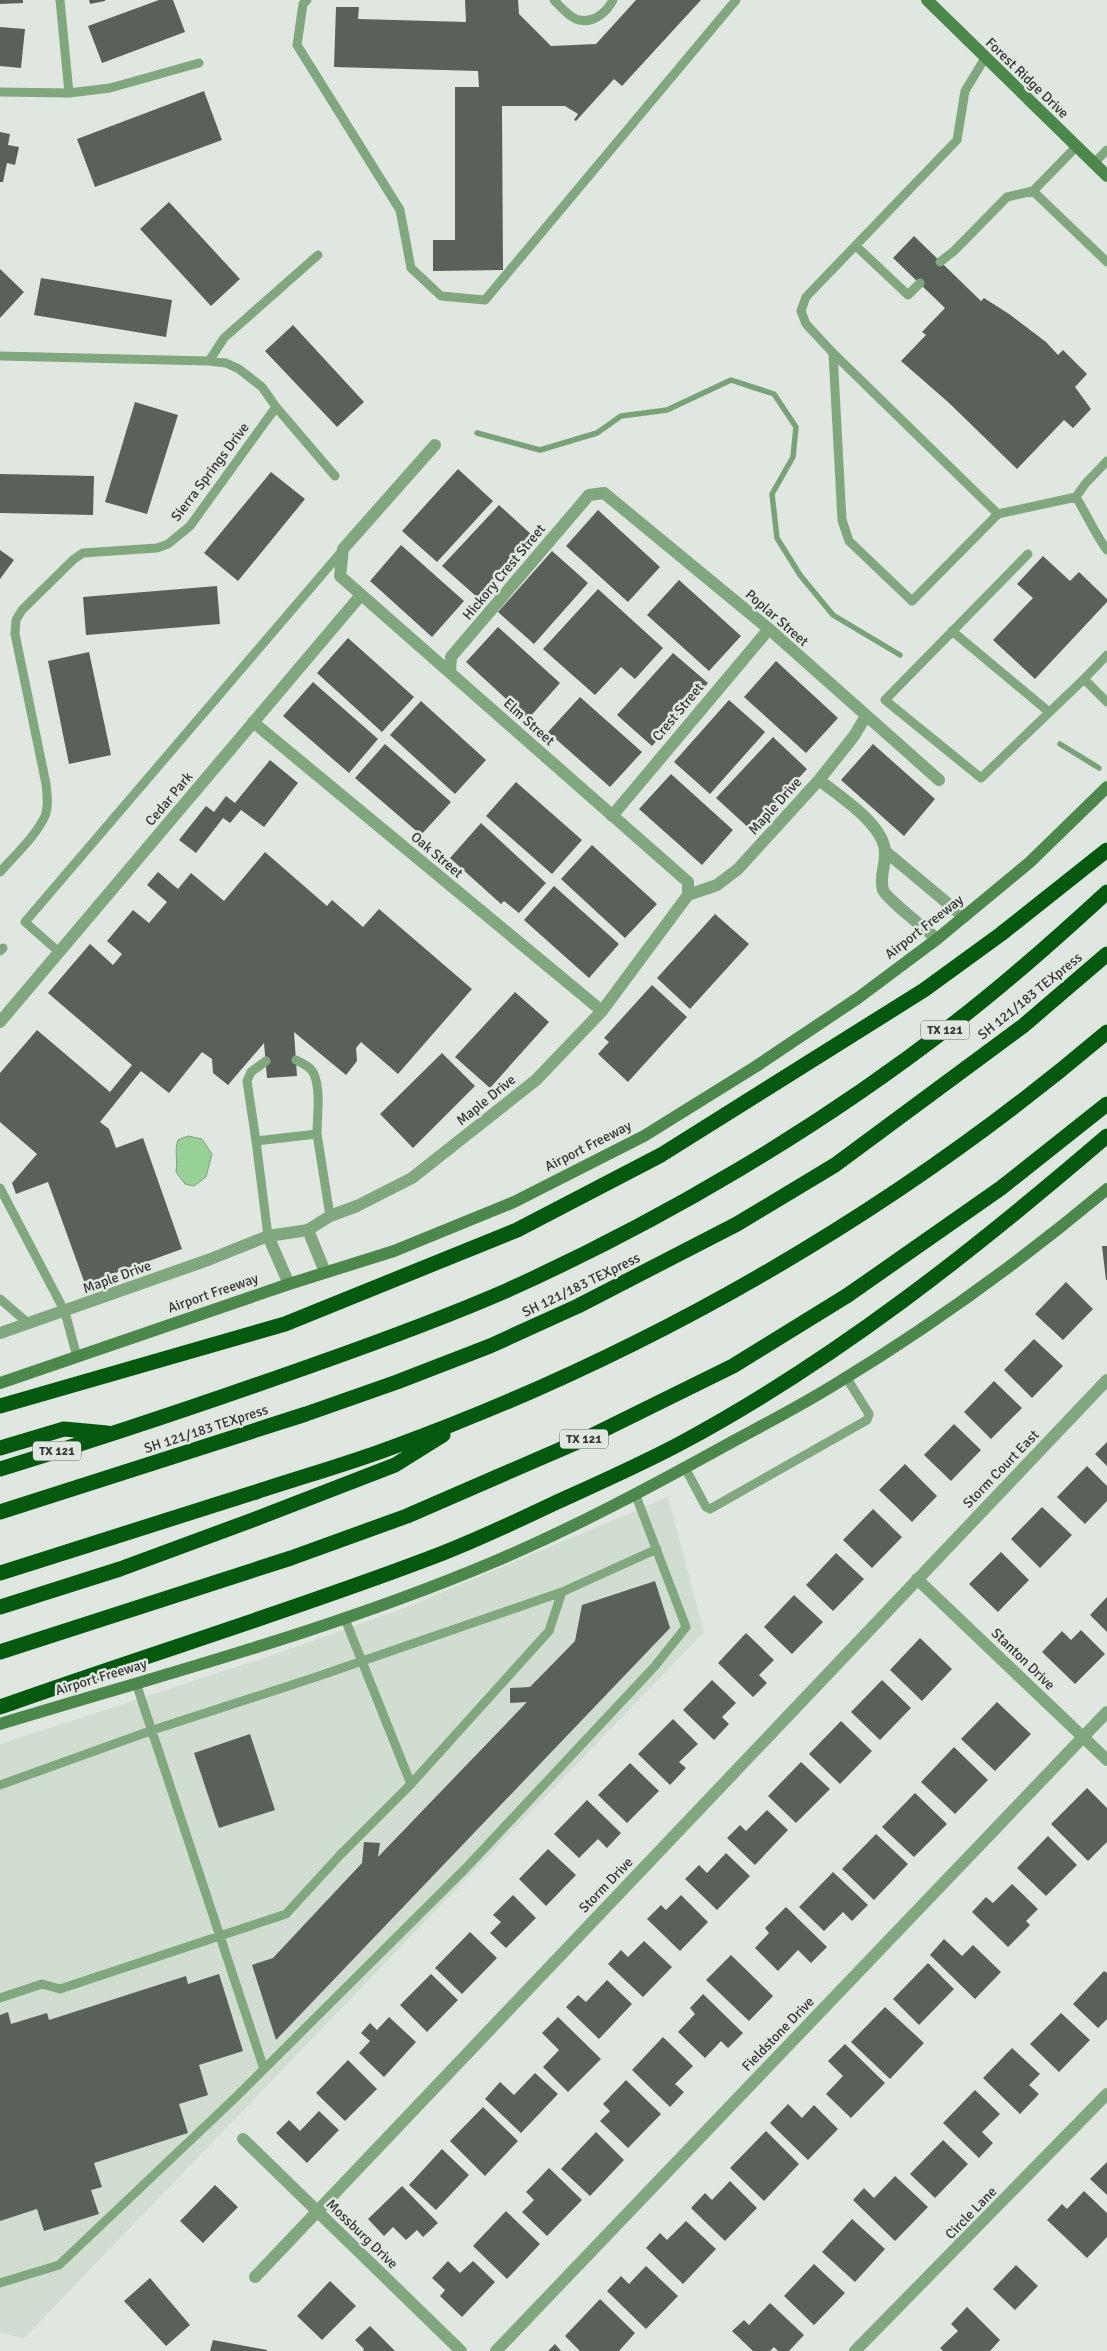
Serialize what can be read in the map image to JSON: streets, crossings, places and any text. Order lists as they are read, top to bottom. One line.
{"streets":{"highway":["SH 121/183 TEXpress","TX 121"],"main road":["Forest Ridge Drive","Airport Freeway"],"street":["Hickory Crest Street","Poplar Street","Crest Street","Elm Street","Cedar Park","Maple Drive","Oak Street","Storm Court East","Stanton Drive","Storm Drive","Fieldstone Drive","Circle Lane","Mossburg Drive"],"lane":["Sierra Springs Drive"]},"crossings":[["Hickory Crest Street","Poplar Street"],["Hickory Crest Street","Elm Street"],["Poplar Street","Crest Street"],["Poplar Street","Maple Drive"],["Crest Street","Elm Street"],["Elm Street","Cedar Park"],["Elm Street","Maple Drive"],["Cedar Park","Oak Street"],["Maple Drive","Oak Street"],["Storm Court East","Stanton Drive"],["Storm Court East","Storm Drive"],["Stanton Drive","Storm Drive"],["Stanton Drive","Fieldstone Drive"],["Storm Drive","Mossburg Drive"]]}
